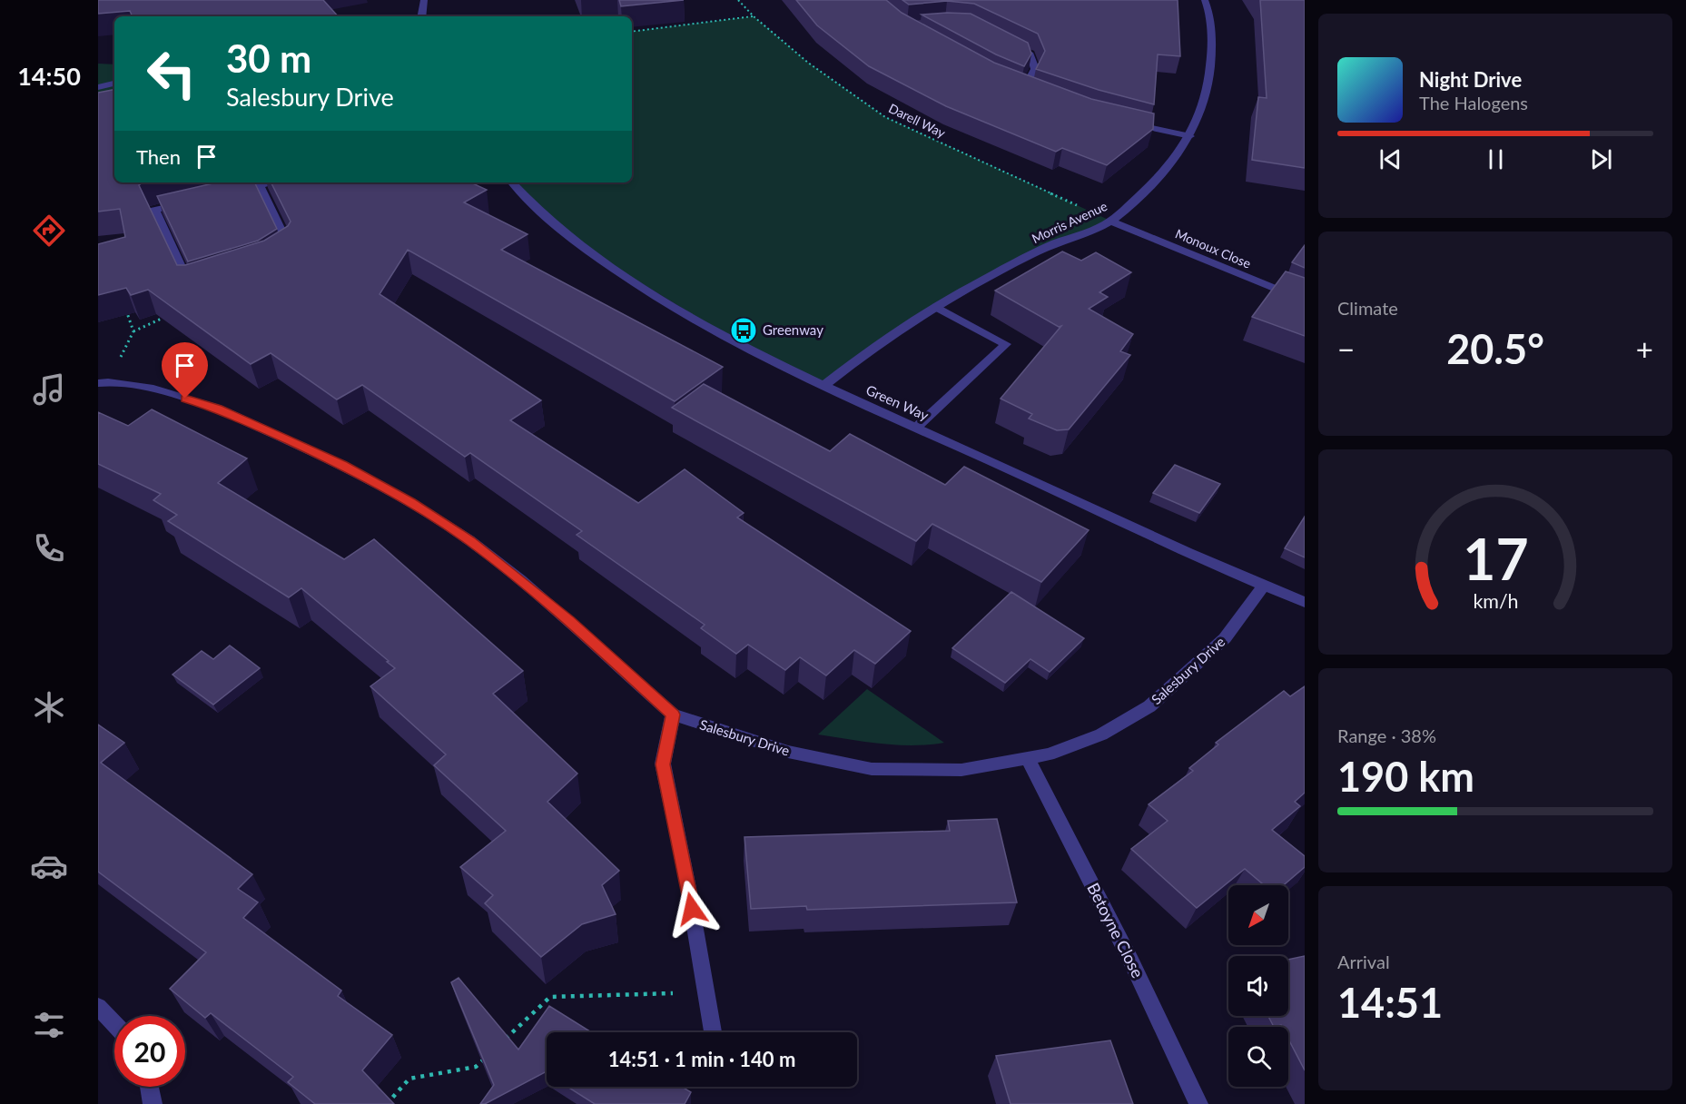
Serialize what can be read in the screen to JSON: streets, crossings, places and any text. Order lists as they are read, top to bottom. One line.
{"streets":{"street":["Morris Avenue","Monoux Close","Green Way","Salesbury Drive","Betoyne Close"],"path":["Darell Way"]},"crossings":[["Darell Way","Morris Avenue"],["Darell Way","Monoux Close"],["Morris Avenue","Monoux Close"],["Morris Avenue","Green Way"],["Green Way","Salesbury Drive"],["Salesbury Drive","Betoyne Close"]],"places":{"bus stop":["Greenway"]},"north":"bottom left","page":{"tabs":"14:50","turn":["30 m","Salesbury Drive"],"song":["Night Drive","The Halogens"],"then":"Then","tile":["Climate",["Range · 38%","190 km"],["Arrival","14:51"]],"heat":["−","20.5°","+"],"limit":"20","trip":"14:51 · 1 min · 140 m","gauge":["17","km/h"]}}
